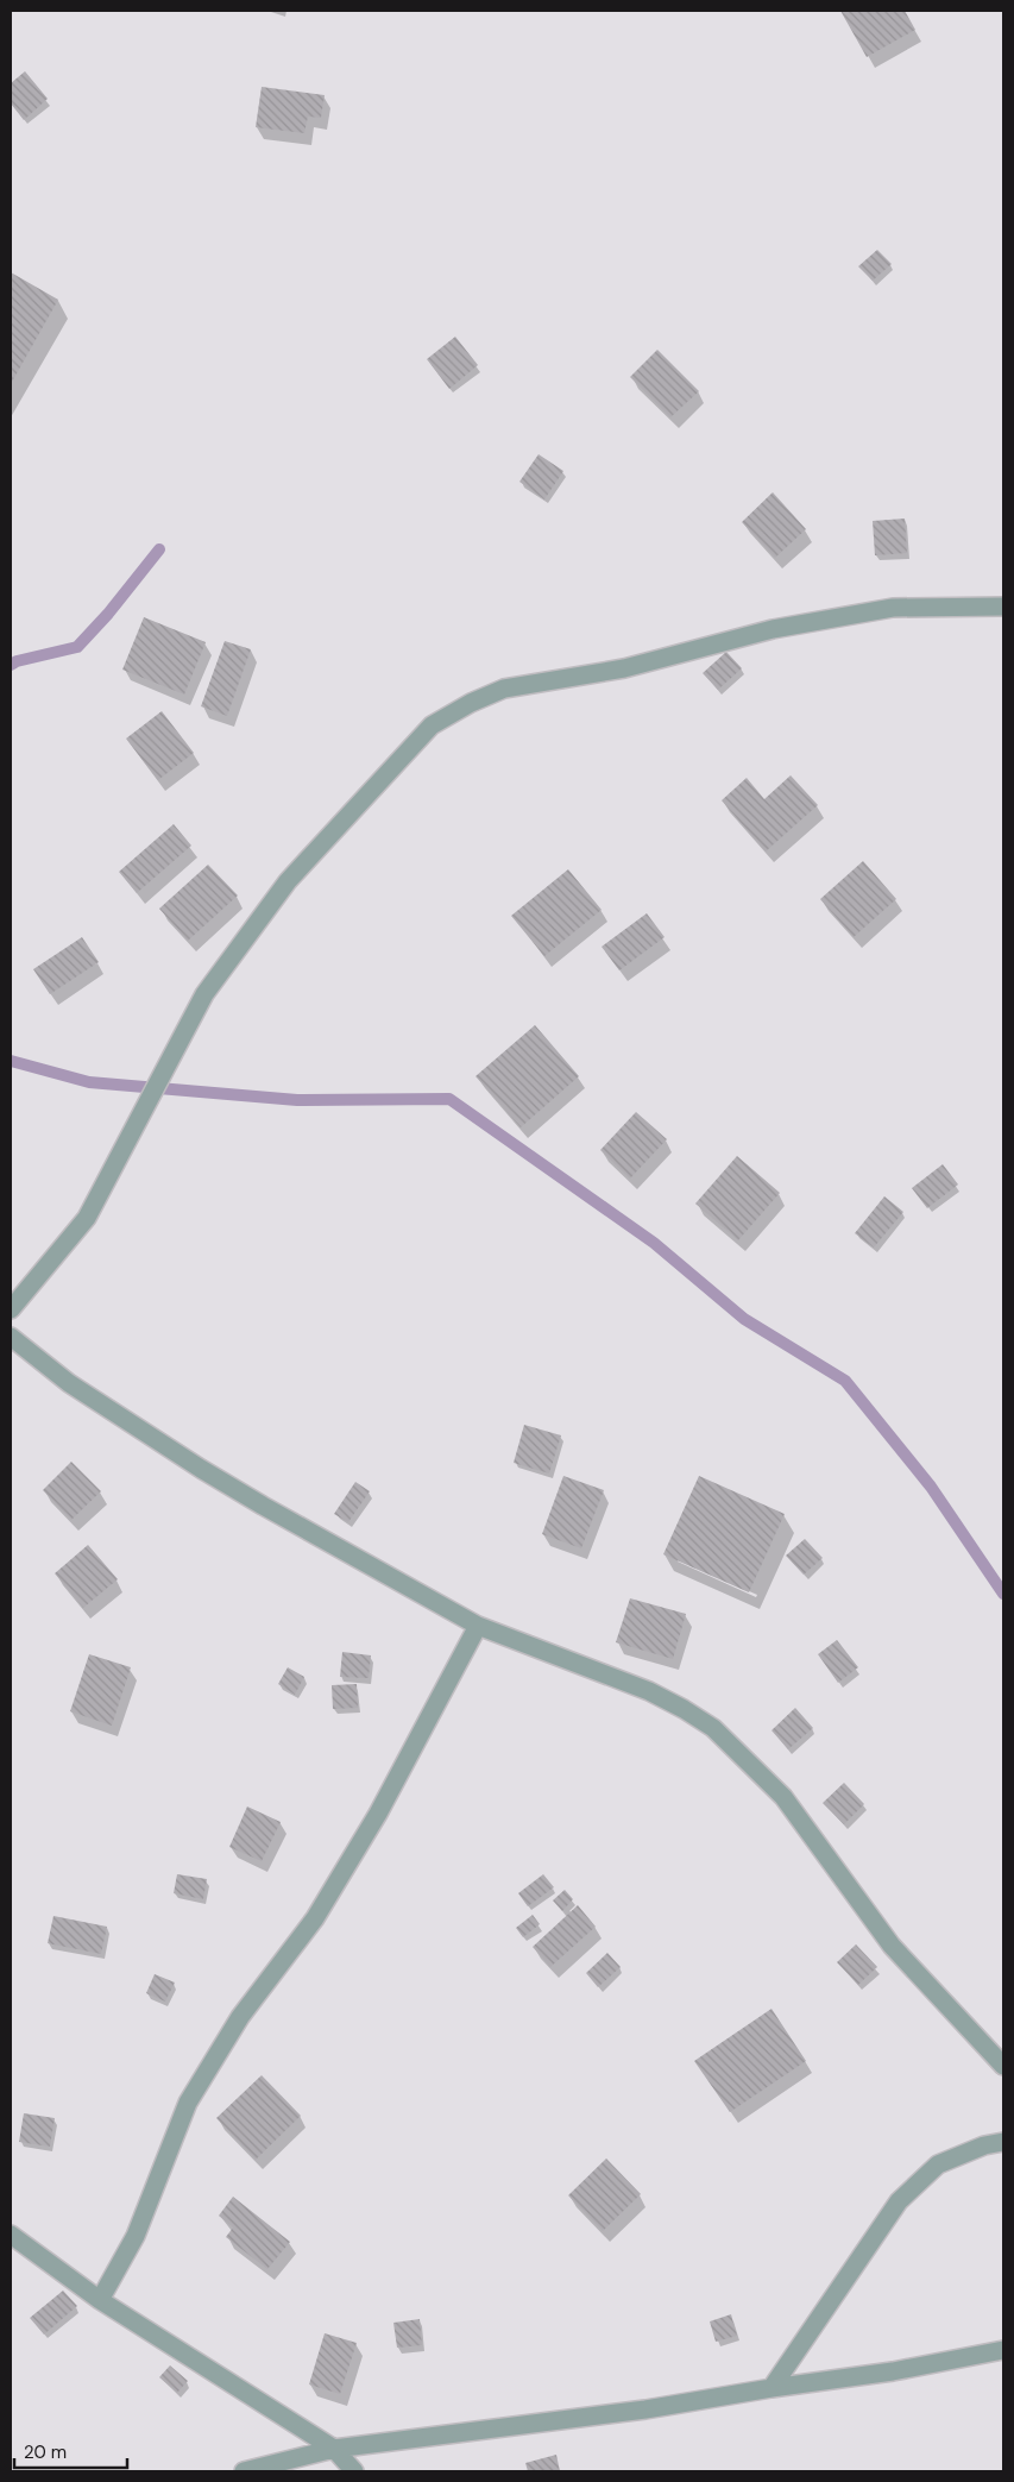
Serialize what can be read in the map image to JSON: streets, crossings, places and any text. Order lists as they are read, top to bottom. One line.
{"scale_bar":"20 m"}
